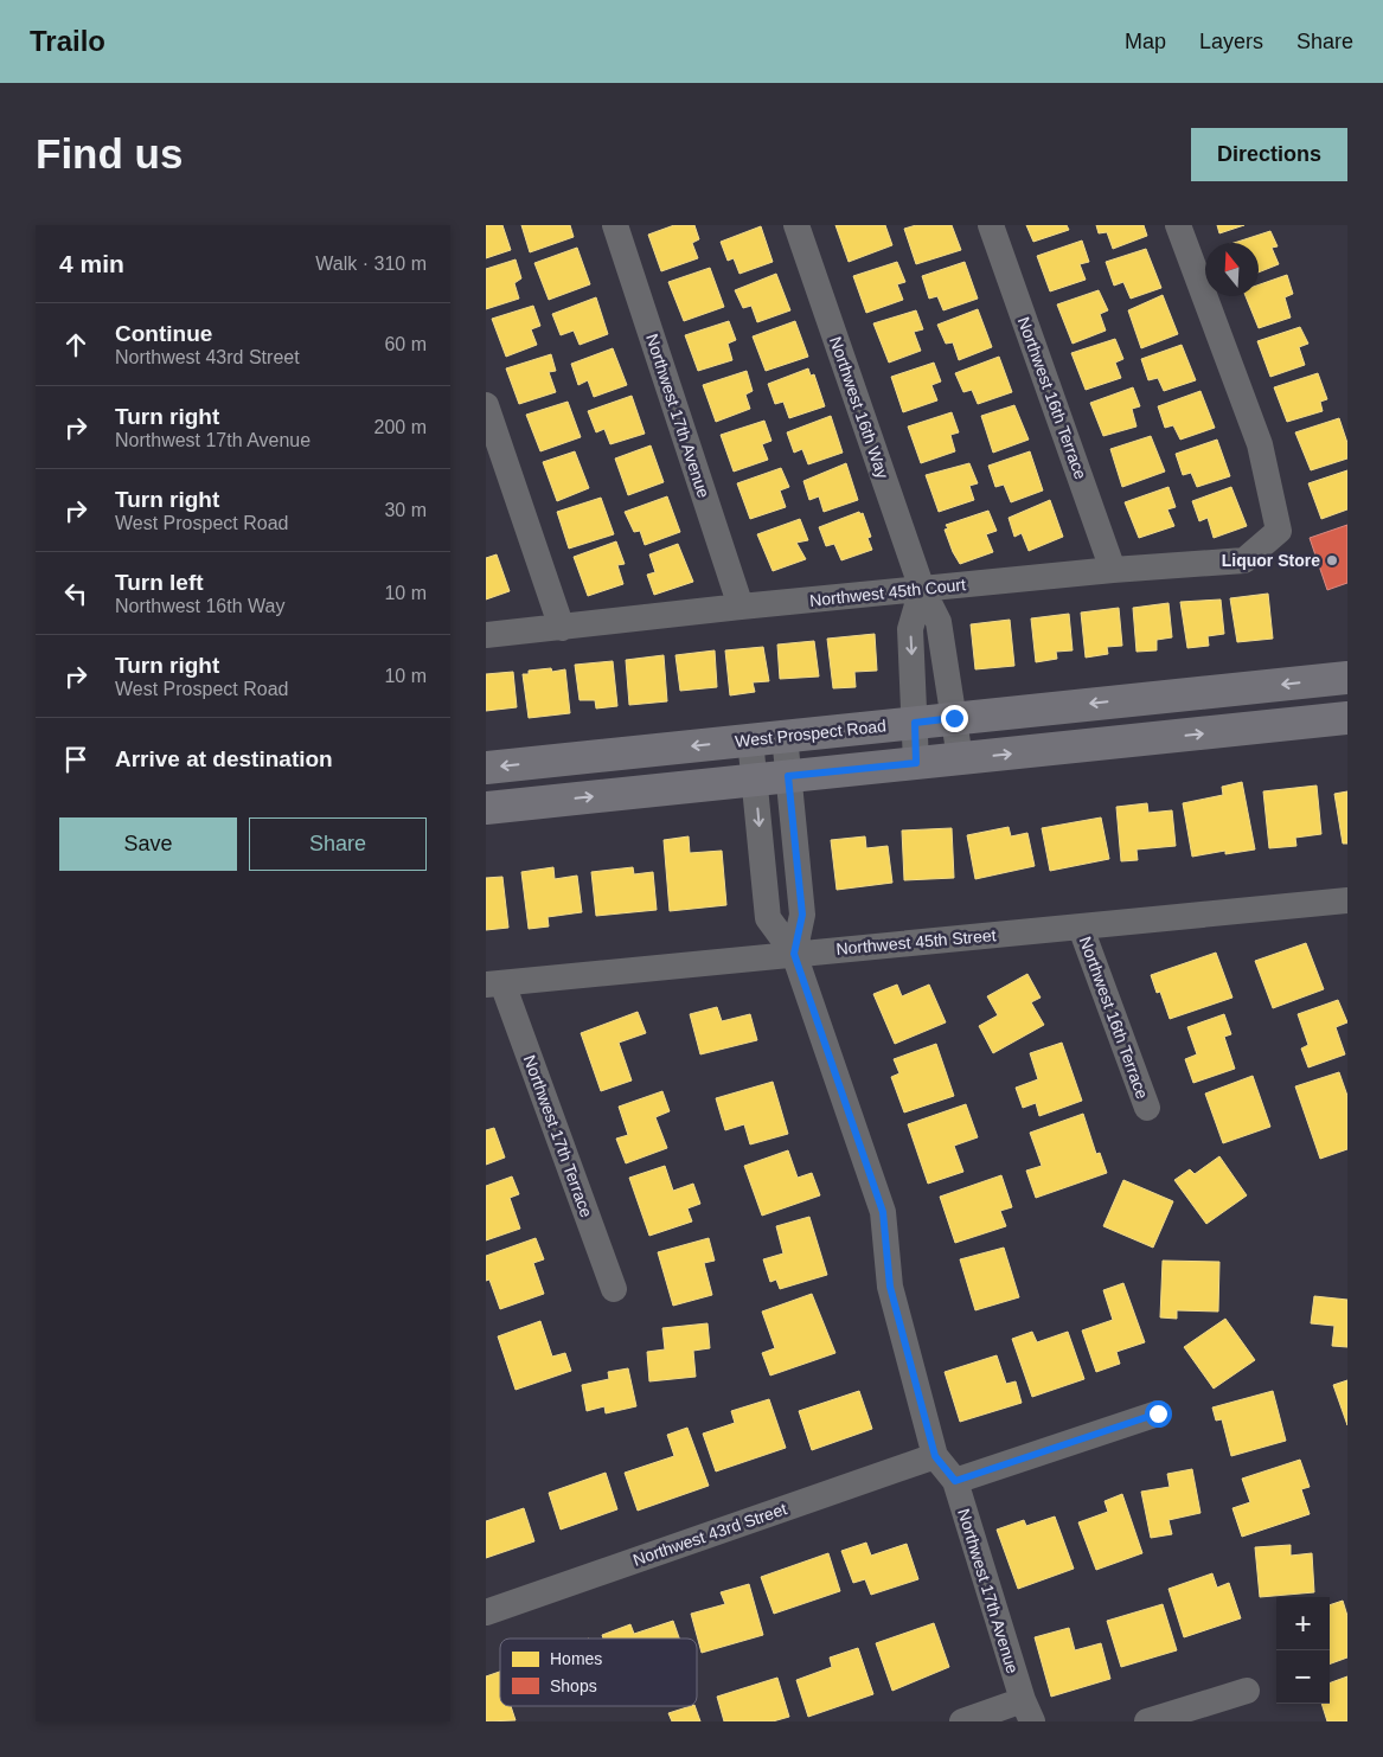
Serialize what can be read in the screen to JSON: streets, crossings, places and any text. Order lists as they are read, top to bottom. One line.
{"streets":{"main road":["West Prospect Road"],"street":["Northwest 16th Terrace","Northwest 16th Way","Northwest 17th Avenue","Northwest 45th Court","Northwest 45th Street","Northwest 17th Terrace","Northwest 43rd Street"]},"crossings":[["Northwest 16th Terrace","Northwest 45th Court"],["Northwest 16th Terrace","Northwest 45th Street"],["Northwest 16th Way","Northwest 45th Court"],["Northwest 16th Way","West Prospect Road"],["Northwest 17th Avenue","Northwest 45th Court"],["Northwest 17th Avenue","West Prospect Road"],["Northwest 17th Avenue","Northwest 45th Street"],["Northwest 17th Avenue","Northwest 43rd Street"],["Northwest 45th Street","Northwest 17th Terrace"]],"places":["Liquor Store"],"legend":["Homes","Shops"],"north":"top","page":{"header":"Trailo","nav":["Map","Layers","Share"],"buttons":["Directions",["Save","Share"]],"title":"Find us","heading":["4 min","Walk · 310 m"],"list":[["Continue","Northwest 43rd Street","60 m"],["Turn right","Northwest 17th Avenue","200 m"],["Turn right","West Prospect Road","30 m"],["Turn left","Northwest 16th Way","10 m"],["Turn right","West Prospect Road","10 m"],"Arrive at destination"],"map_buttons":["+","−"]}}
